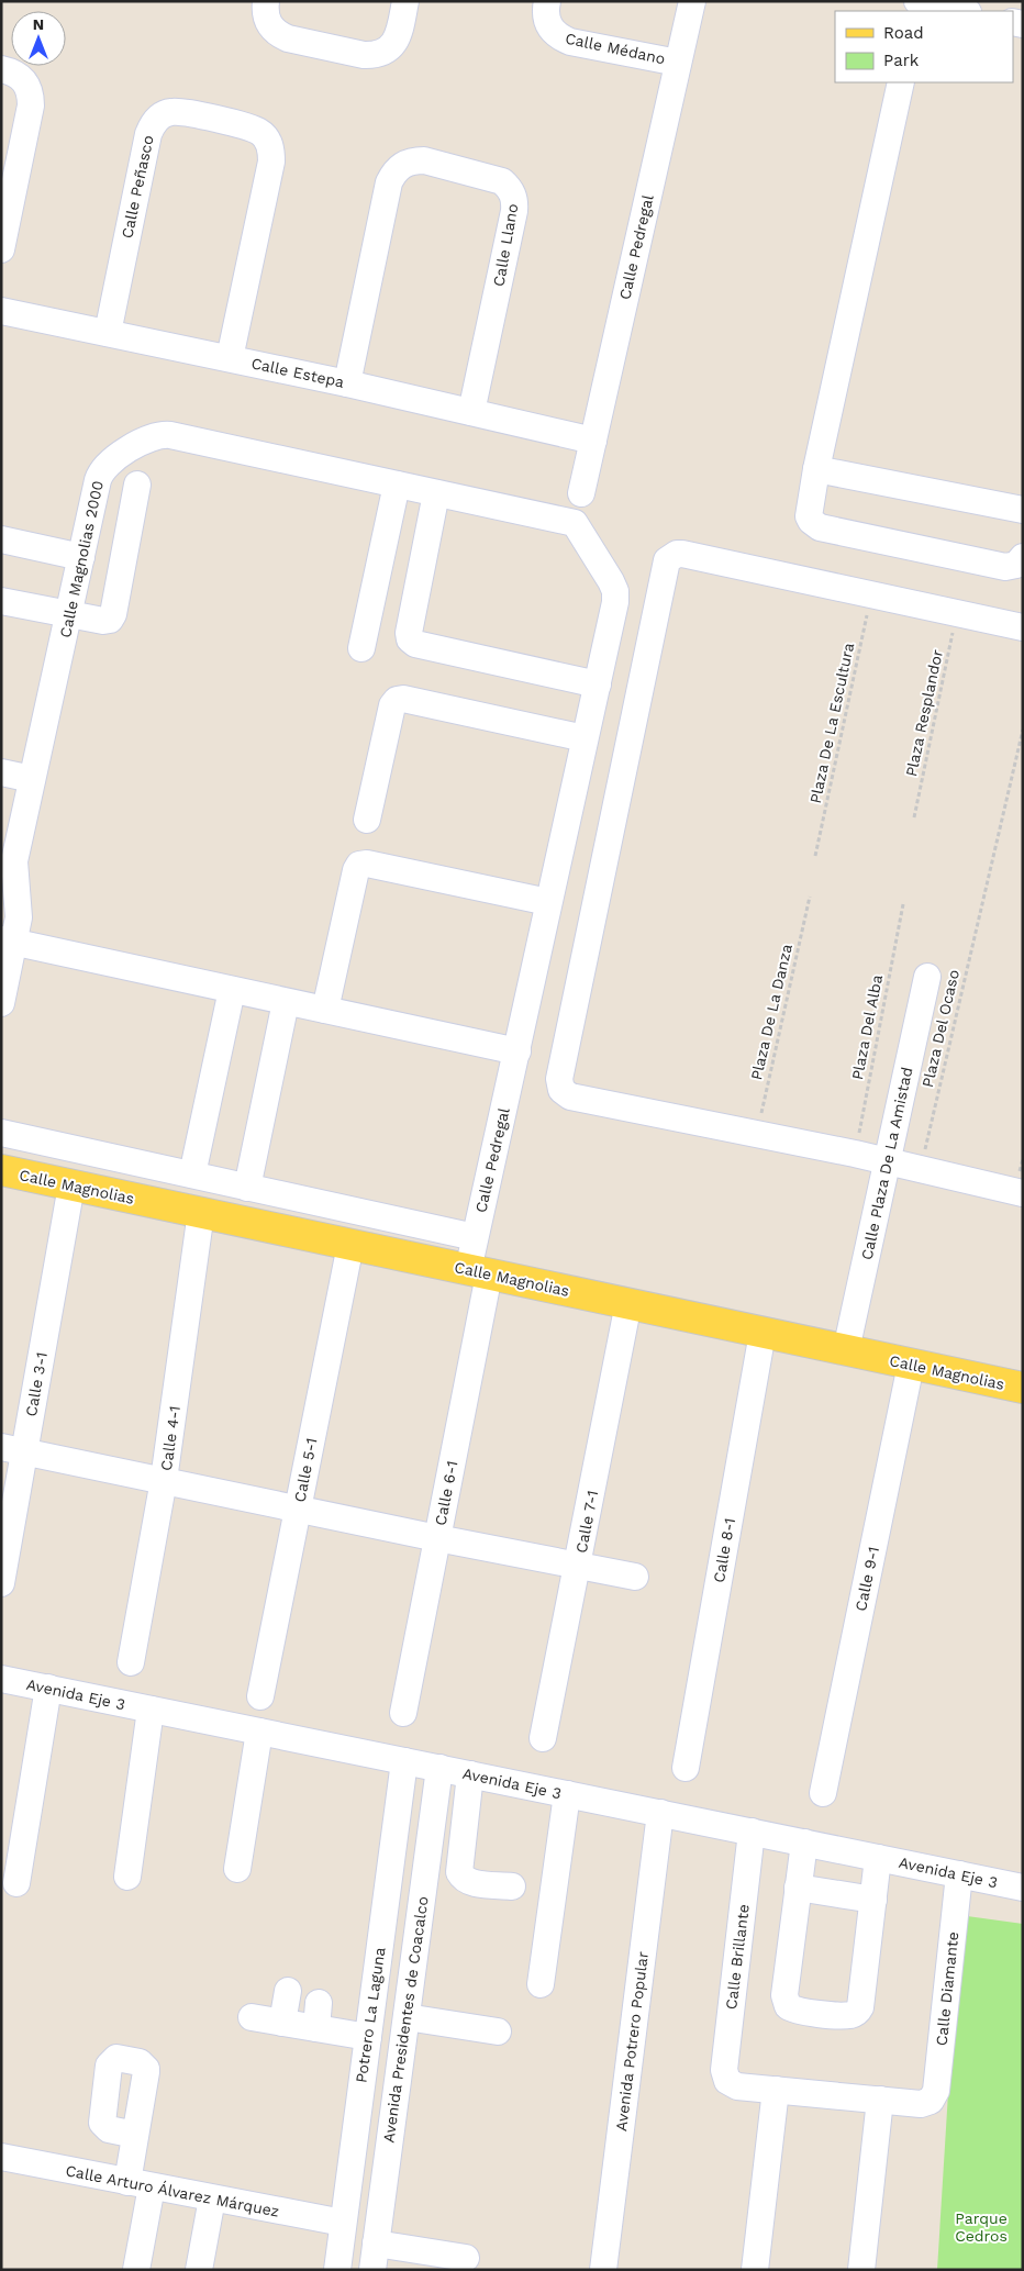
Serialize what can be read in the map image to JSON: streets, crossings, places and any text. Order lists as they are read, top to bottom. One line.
{"streets":{"main road":["Calle Magnolias"],"street":["Calle Médano","Calle Peñasco","Calle Llano","Calle Pedregal","Calle Estepa","Calle Magnolias 2000","Calle Plaza De La Amistad","Calle 3-1","Calle 4-1","Calle 5-1","Calle 6-1","Calle 7-1","Calle 8-1","Calle 9-1","Avenida Eje 3","Calle Brillante","Calle Diamante","Potrero La Laguna","Avenida Presidentes de Coacalco","Avenida Potrero Popular","Calle Arturo Álvarez Márquez"],"path":["Plaza Resplandor","Plaza De La Escultura","Plaza De La Danza","Plaza Del Alba","Plaza Del Ocaso"]},"crossings":[["Calle Médano","Calle Pedregal"],["Calle Peñasco","Calle Estepa"],["Calle Llano","Calle Estepa"],["Calle Pedregal","Calle Estepa"],["Calle Pedregal","Calle Magnolias"],["Calle Pedregal","Calle 6-1"],["Calle Plaza De La Amistad","Calle Magnolias"],["Calle Magnolias","Calle 3-1"],["Calle Magnolias","Calle 4-1"],["Calle Magnolias","Calle 5-1"],["Calle Magnolias","Calle 6-1"],["Calle Magnolias","Calle 7-1"],["Calle Magnolias","Calle 8-1"],["Calle Magnolias","Calle 9-1"],["Avenida Eje 3","Calle Brillante"],["Avenida Eje 3","Calle Diamante"],["Avenida Eje 3","Potrero La Laguna"],["Avenida Eje 3","Avenida Presidentes de Coacalco"],["Avenida Eje 3","Avenida Potrero Popular"],["Potrero La Laguna","Calle Arturo Álvarez Márquez"]],"parks":["Parque Cedros"],"legend":["Road","Park"],"north":"top"}
